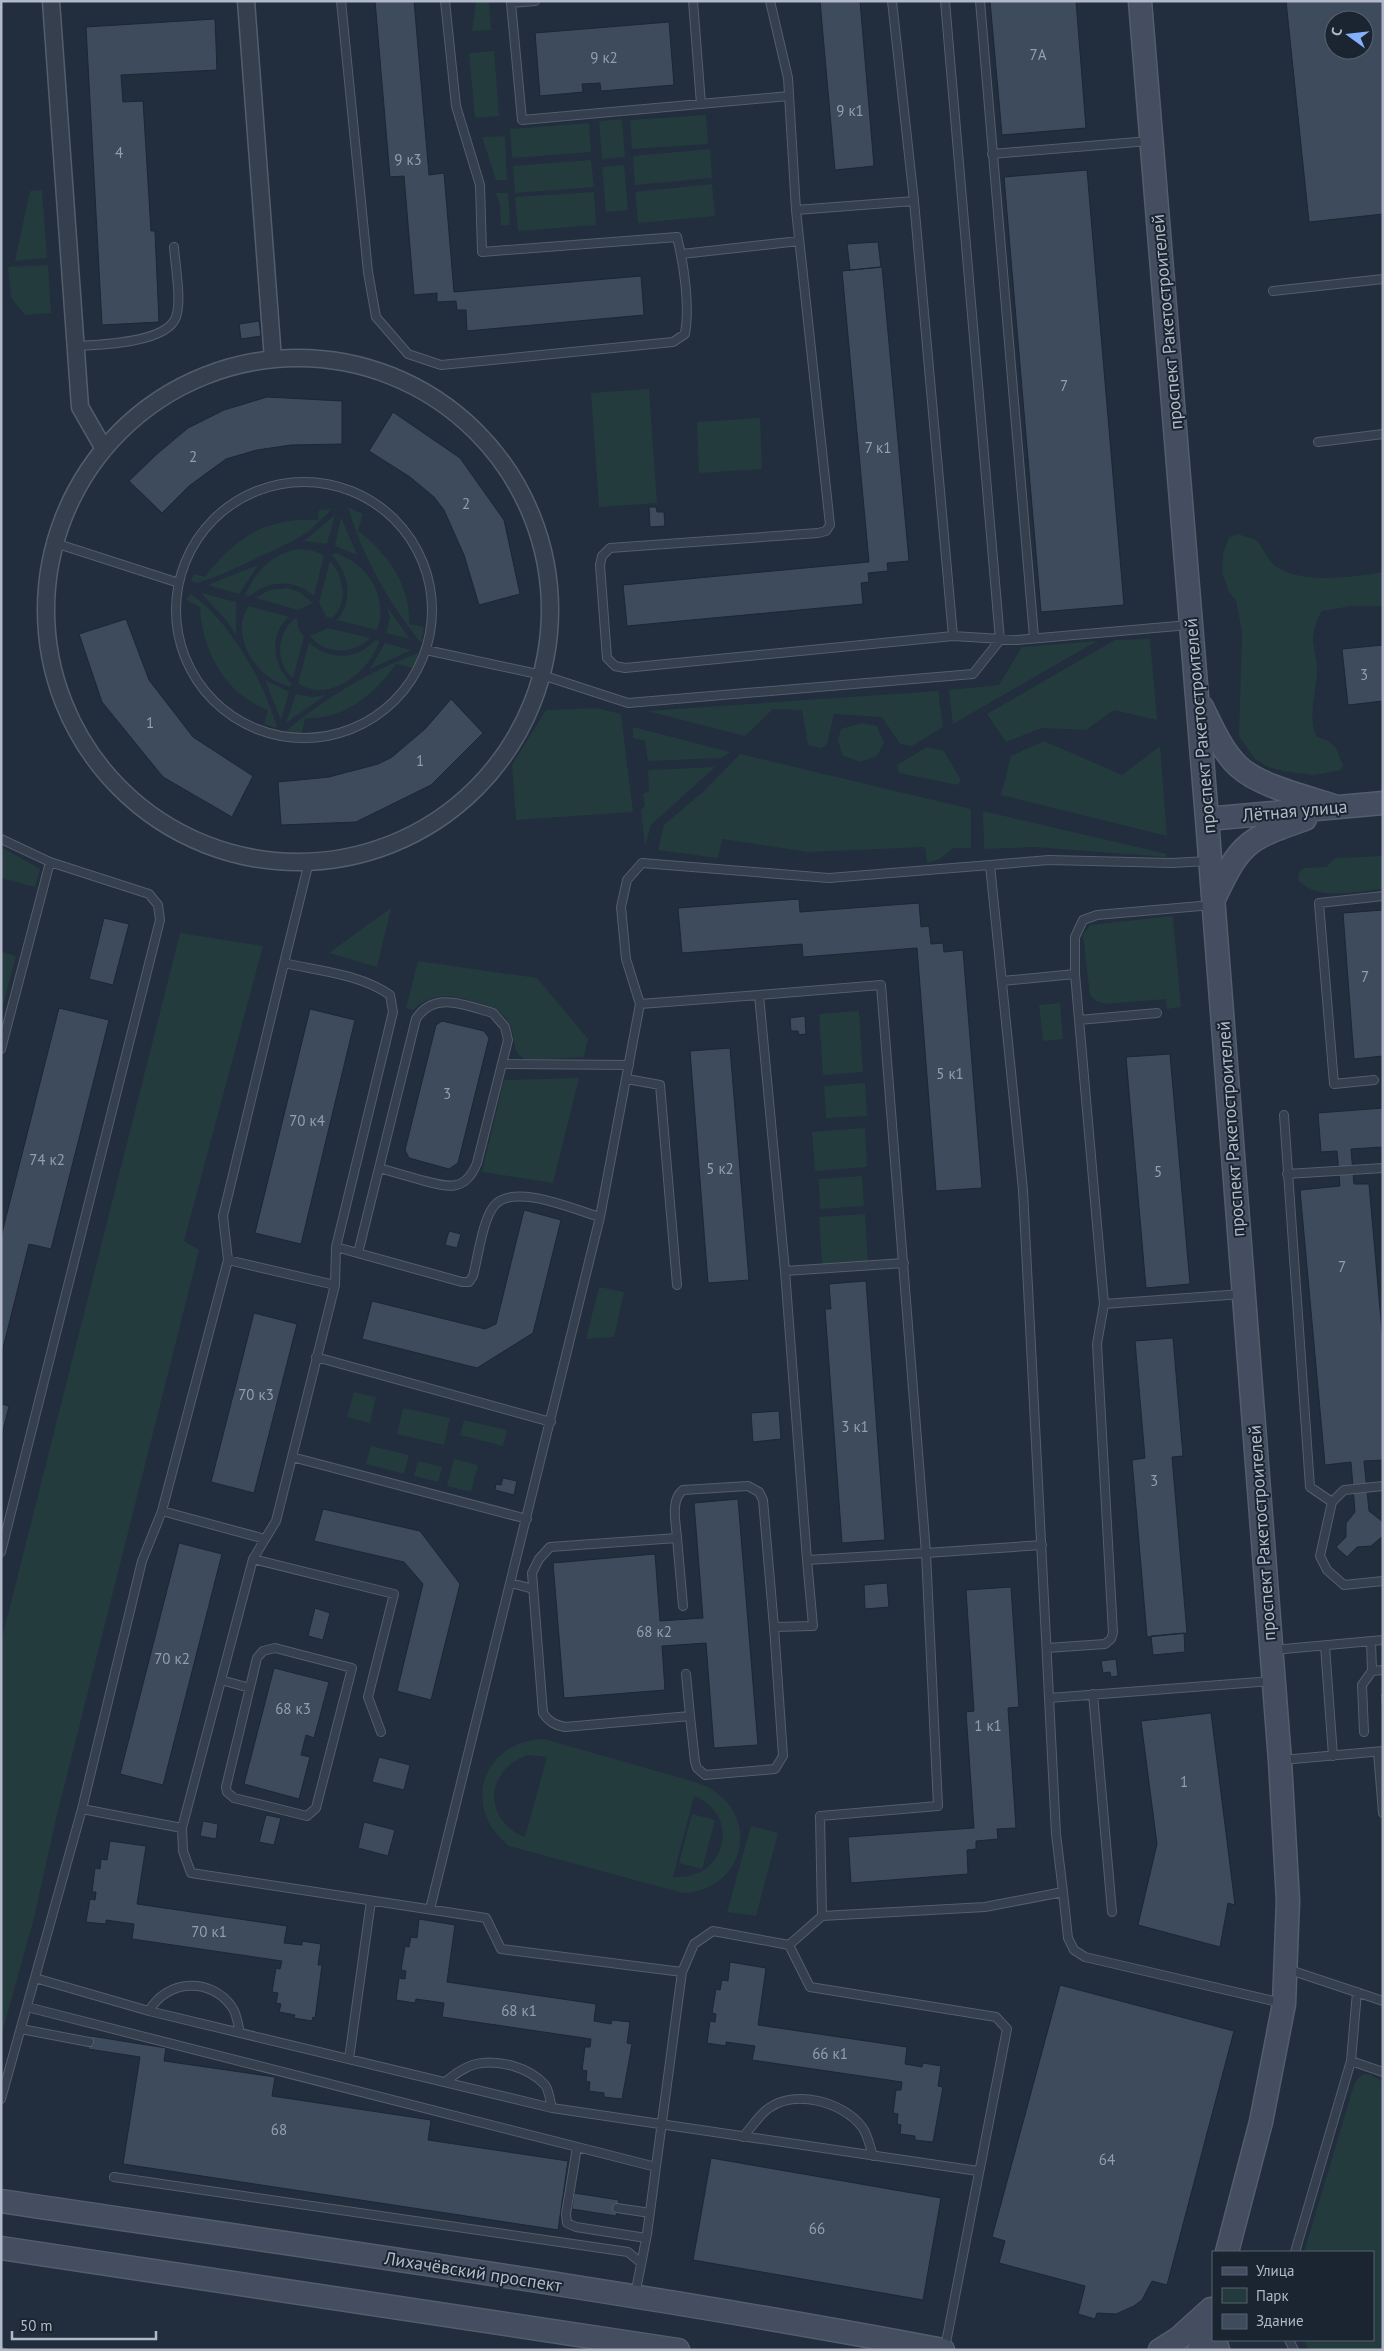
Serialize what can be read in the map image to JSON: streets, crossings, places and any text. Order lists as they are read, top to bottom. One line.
{"streets":{"main road":["проспект Ракетостроителей","Лётная улица","Лихачёвский проспект"]},"crossings":[["проспект Ракетостроителей","Лётная улица"]],"house_numbers":["7А","9 к2","9 к1","4","9 к3","7","7 к1","2","2","3","1","1","7","5 к1","3","70 к4","74 к2","5 к2","5","7","70 к3","3 к1","3","68 к2","70 к2","68 к3","1 к1","1","70 к1","68 к1","66 к1","68","64","66"],"legend":["Улица","Парк","Здание"],"scale_bar":"50 m","north":"left"}
